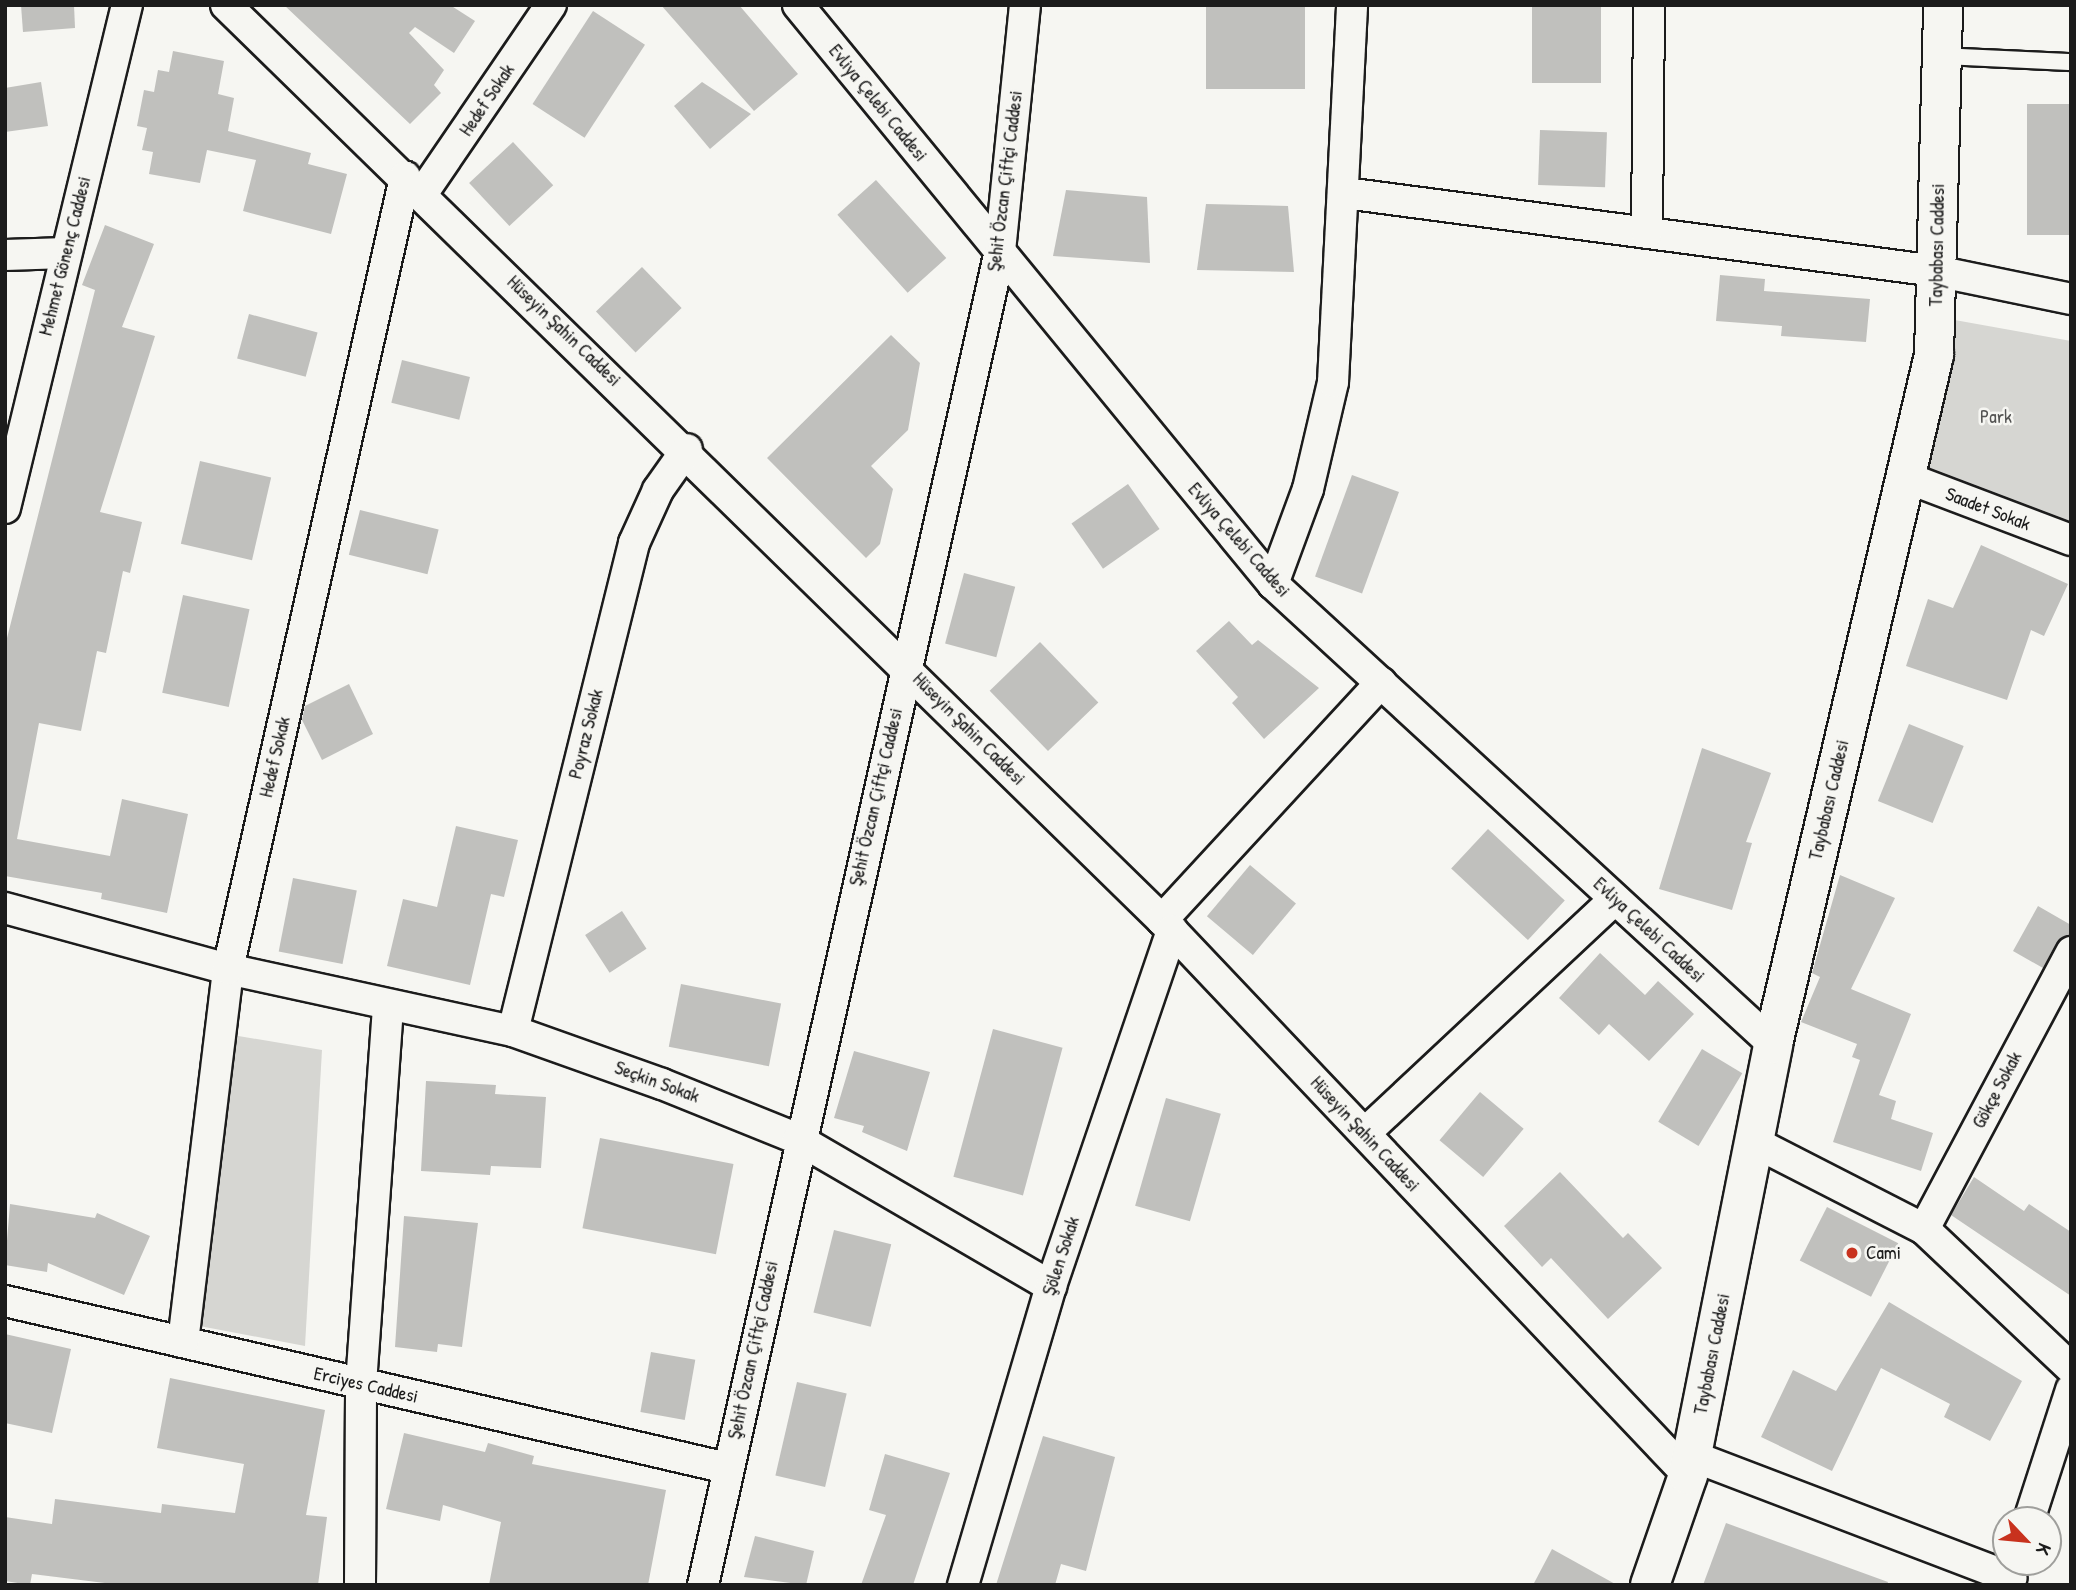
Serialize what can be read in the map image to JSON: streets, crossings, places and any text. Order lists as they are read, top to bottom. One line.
{"streets":{"street":["Hedef Sokak","Evliya Çelebi Caddesi","Şehit Özcan Çiftçi Caddesi","Taybabası Caddesi","Mehmet Gönenç Caddesi","Hüseyin Şahin Caddesi","Saadet Sokak","Poyraz Sokak","Seçkin Sokak","Gökçe Sokak","Şölen Sokak","Erciyes Caddesi"]},"crossings":[["Hedef Sokak","Hüseyin Şahin Caddesi"],["Hedef Sokak","Seçkin Sokak"],["Hedef Sokak","Erciyes Caddesi"],["Evliya Çelebi Caddesi","Şehit Özcan Çiftçi Caddesi"],["Evliya Çelebi Caddesi","Taybabası Caddesi"],["Şehit Özcan Çiftçi Caddesi","Hüseyin Şahin Caddesi"],["Şehit Özcan Çiftçi Caddesi","Seçkin Sokak"],["Şehit Özcan Çiftçi Caddesi","Erciyes Caddesi"],["Taybabası Caddesi","Hüseyin Şahin Caddesi"],["Taybabası Caddesi","Saadet Sokak"],["Hüseyin Şahin Caddesi","Poyraz Sokak"],["Hüseyin Şahin Caddesi","Şölen Sokak"],["Poyraz Sokak","Seçkin Sokak"],["Seçkin Sokak","Şölen Sokak"]],"parks":["Park"],"places":["Cami"],"north":"bottom right"}
